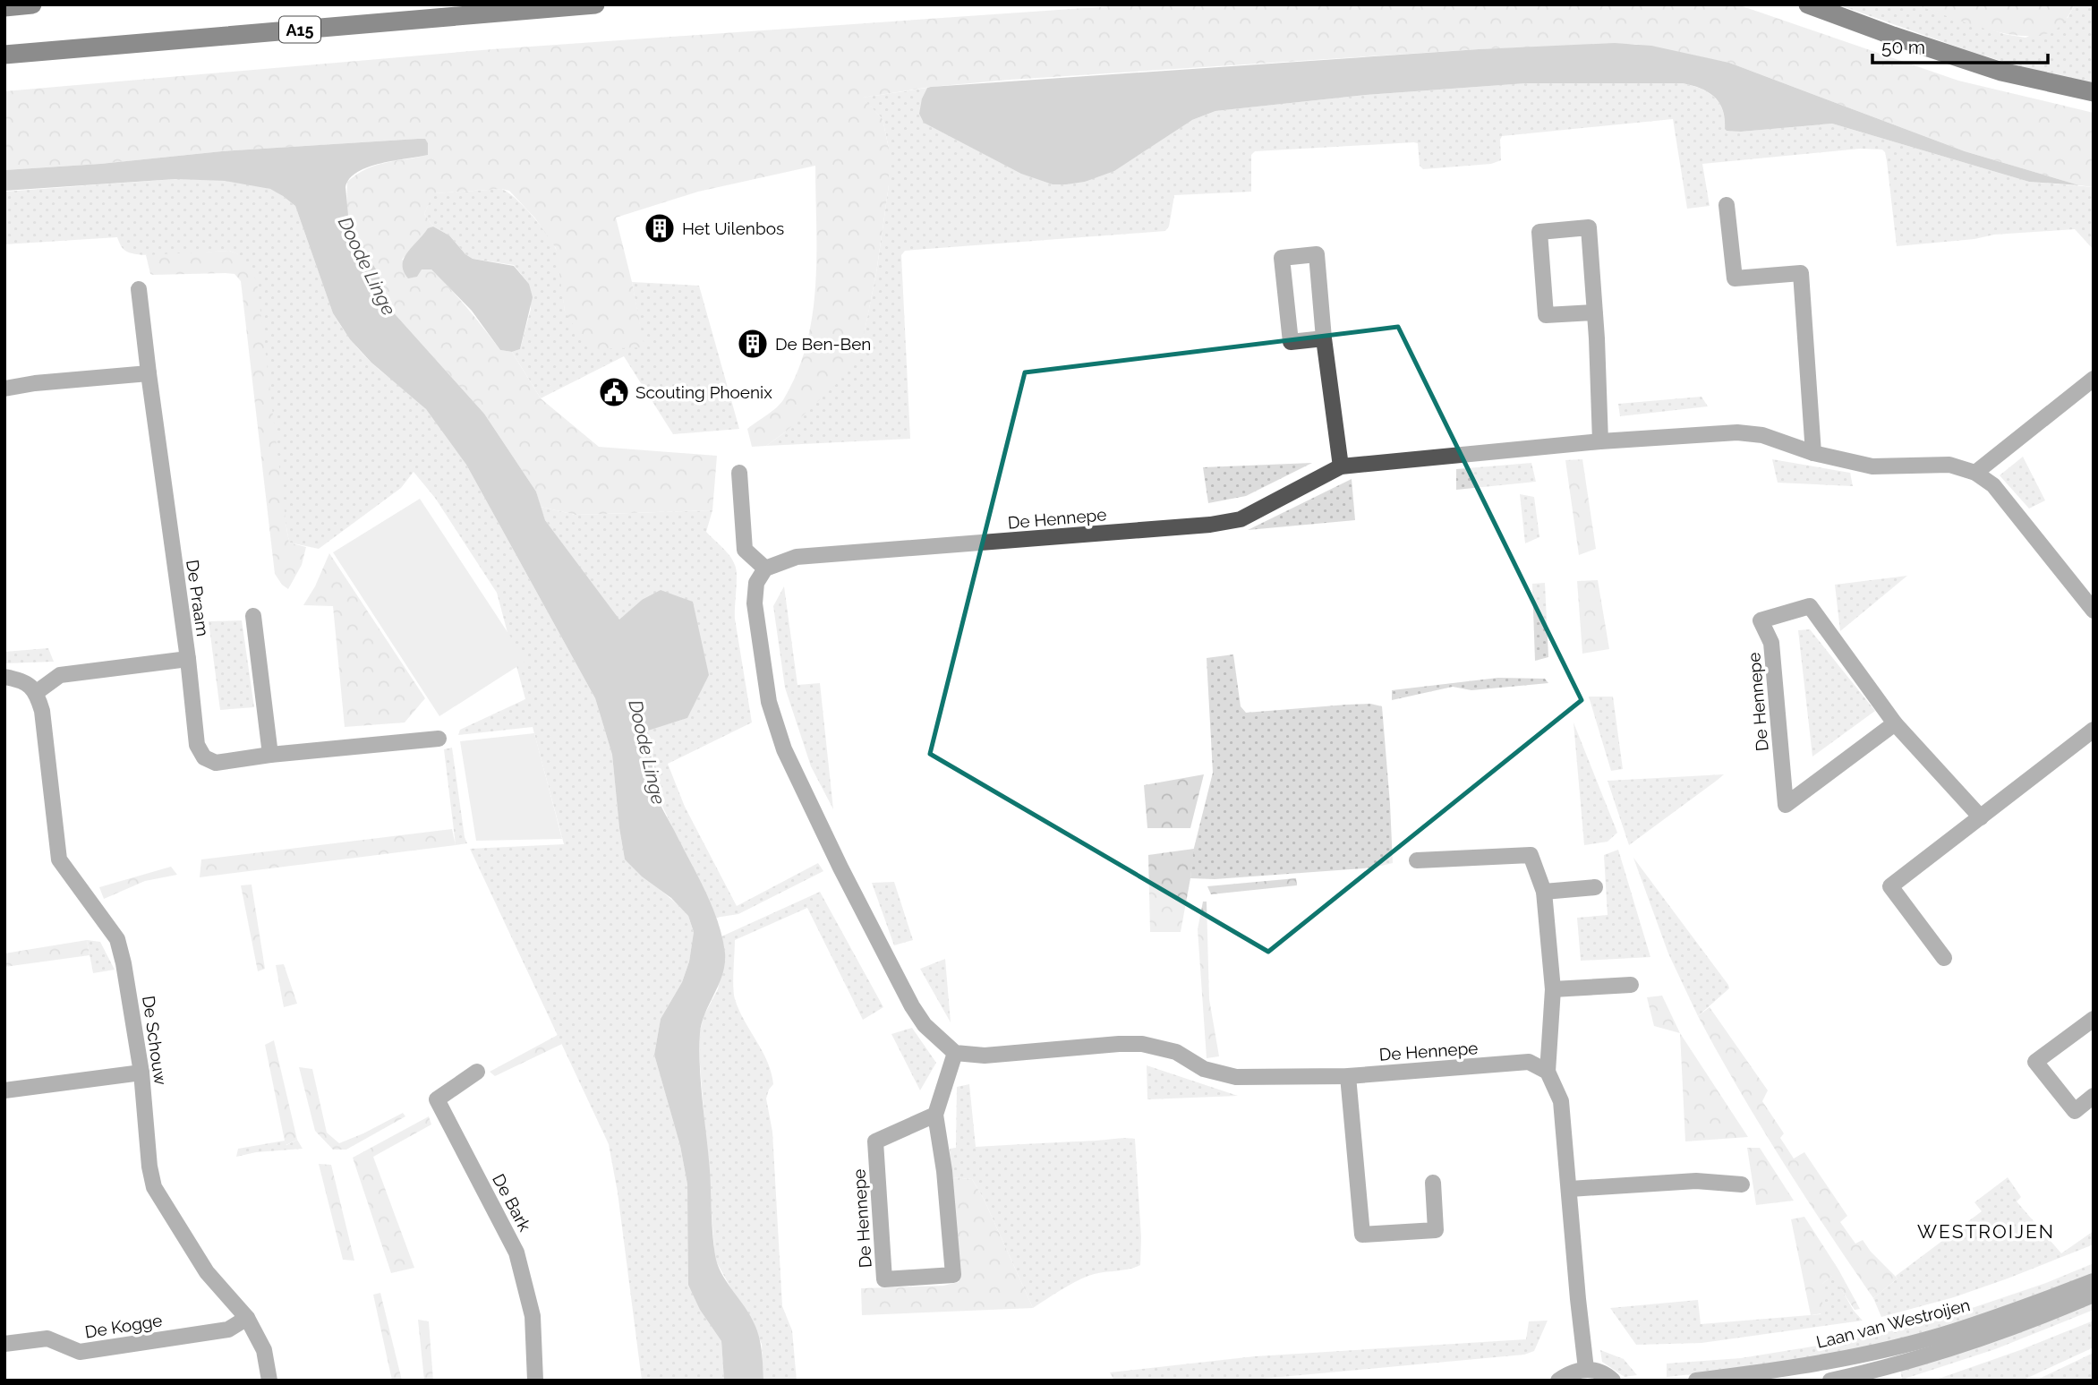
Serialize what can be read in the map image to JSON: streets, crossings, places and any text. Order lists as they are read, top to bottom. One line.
{"streets":{"highway":["A15"],"street":["De Hennepe","De Praam","De Schouw","De Bark","Laan van Westroijen","De Kogge"]},"crossings":[["De Schouw","De Kogge"]],"districts":["WESTROIJEN"],"water":["Doode Linge"],"places":{"building":["Het Uilenbos","De Ben-Ben"],"public building":["Scouting Phoenix"]},"scale_bar":"50 m"}
